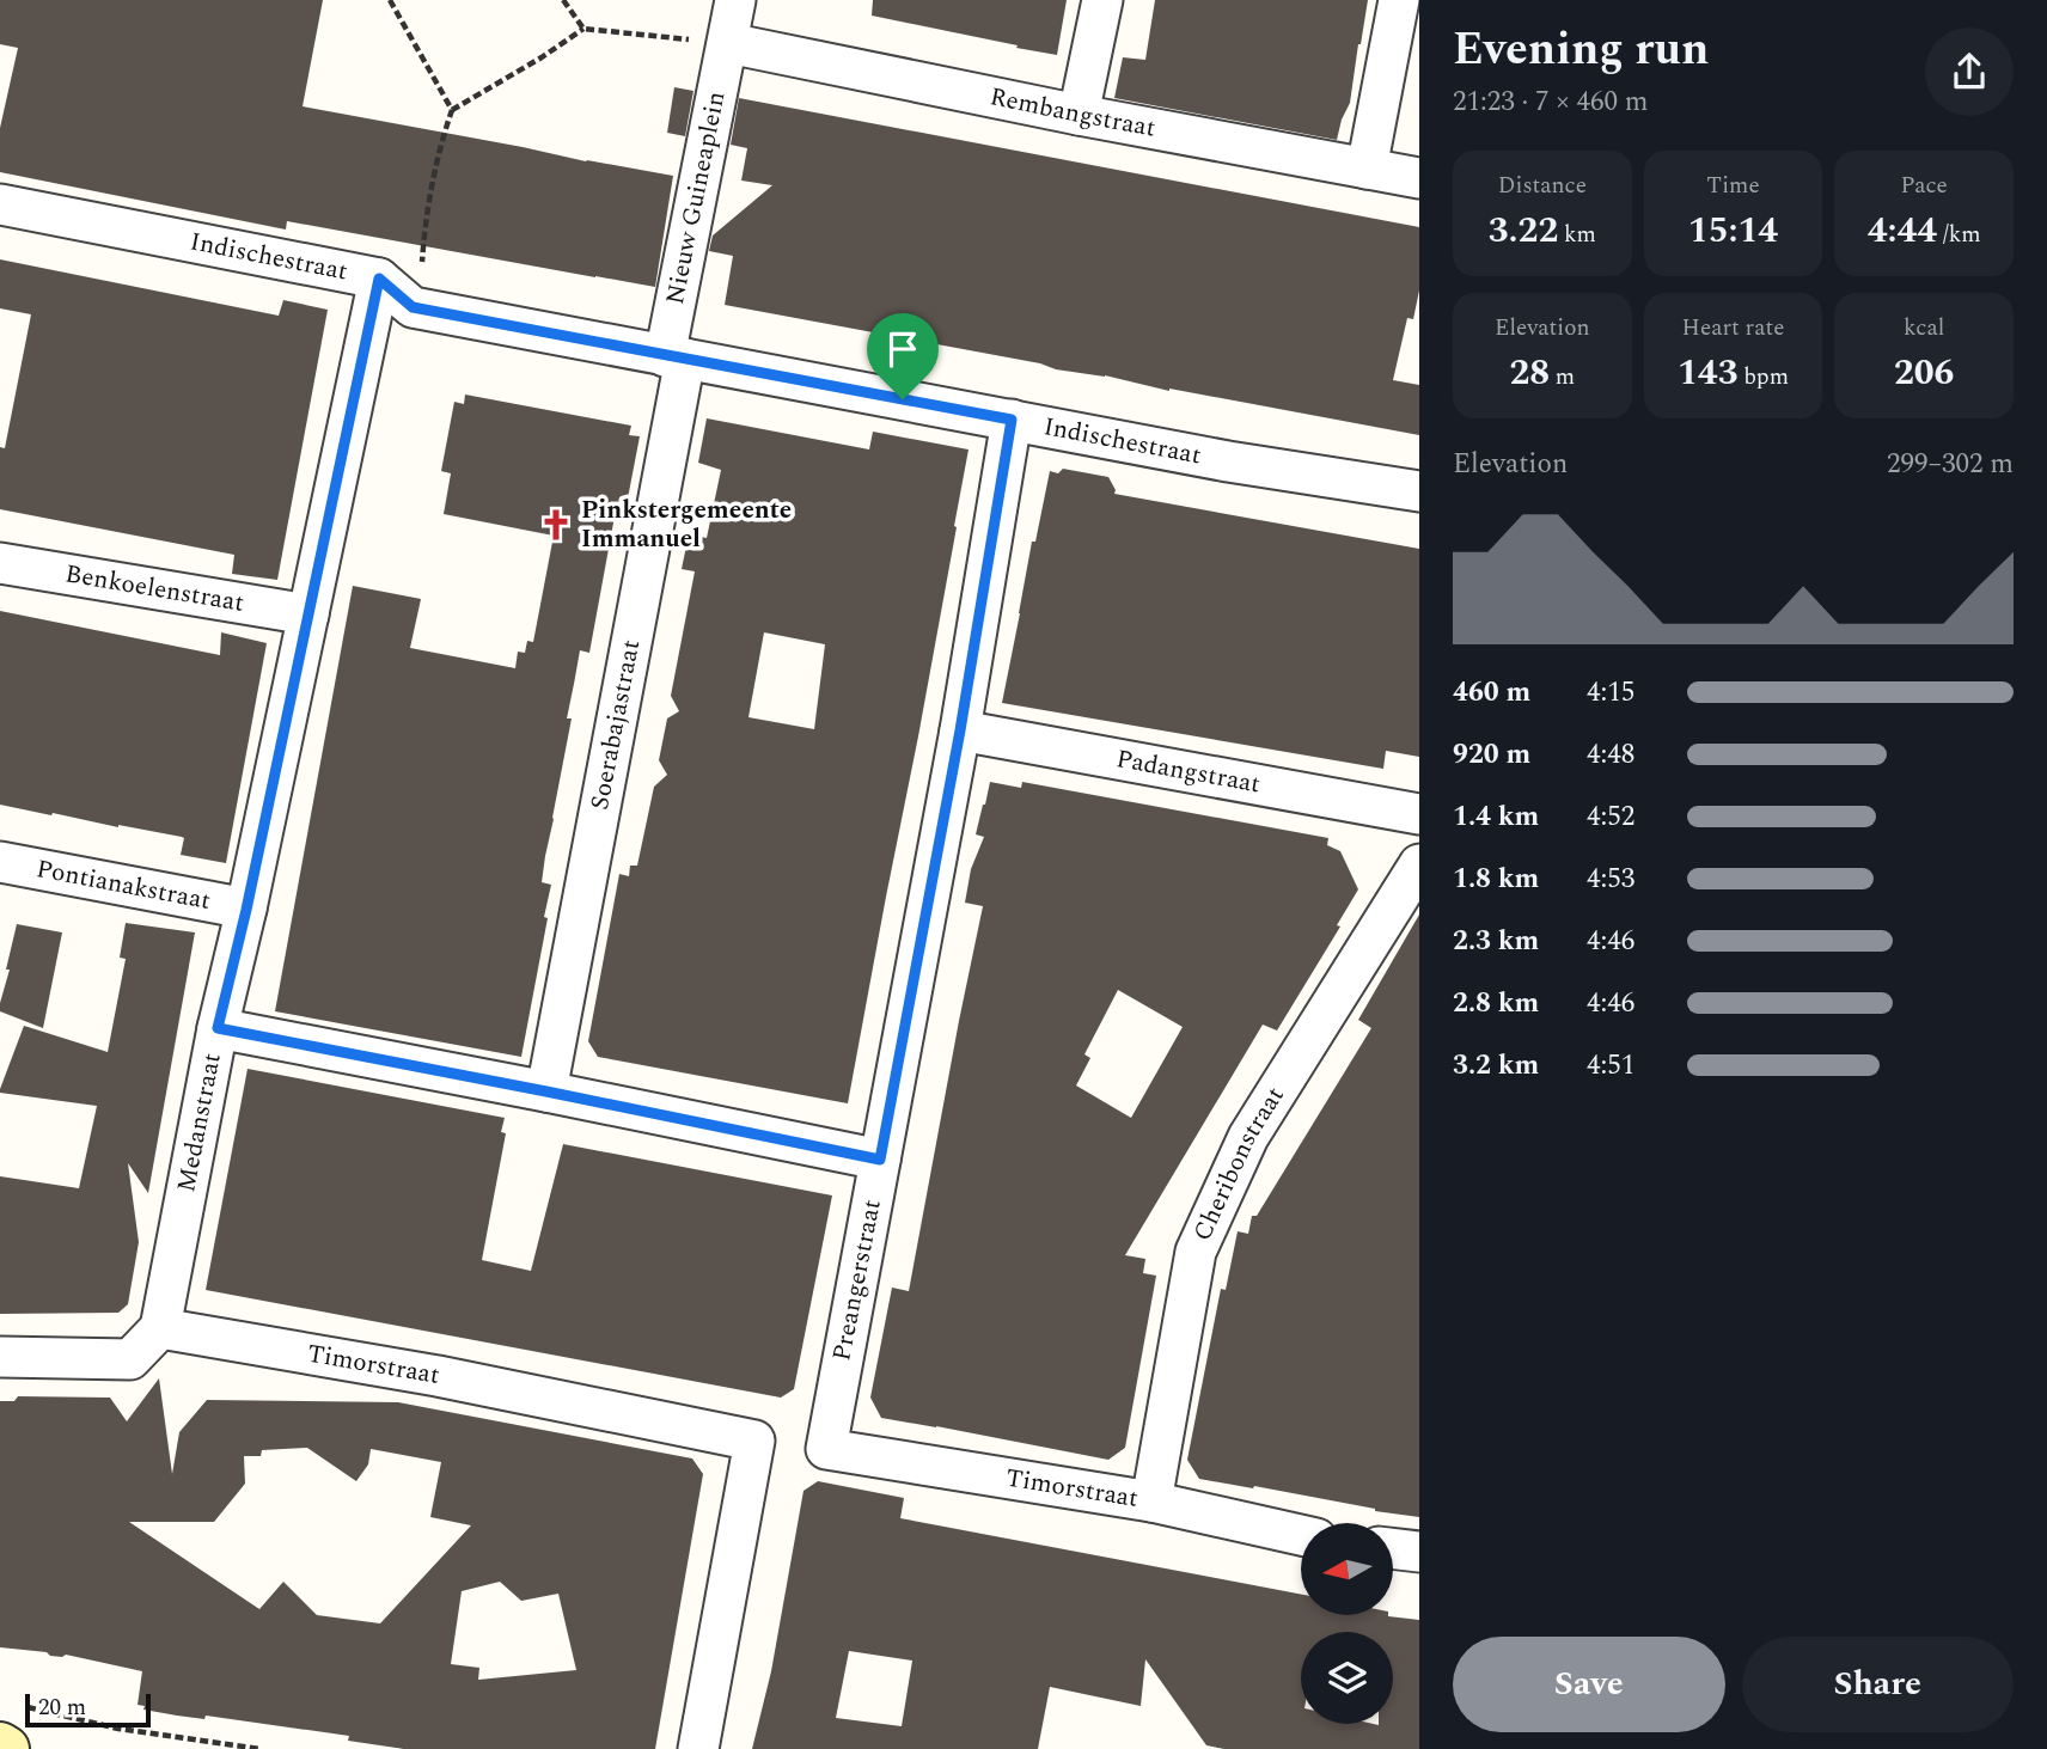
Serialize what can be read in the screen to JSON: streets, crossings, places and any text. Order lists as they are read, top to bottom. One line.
{"streets":{"street":["Rembangstraat","Nieuw Guineaplein","Indischestraat","Benkoelenstraat","Soerabajastraat","Padangstraat","Pontianakstraat","Medanstraat","Cheribonstraat","Preangerstraat","Timorstraat"]},"crossings":[["Rembangstraat","Nieuw Guineaplein"],["Nieuw Guineaplein","Indischestraat"],["Nieuw Guineaplein","Soerabajastraat"],["Indischestraat","Soerabajastraat"],["Indischestraat","Medanstraat"],["Indischestraat","Preangerstraat"],["Benkoelenstraat","Medanstraat"],["Padangstraat","Preangerstraat"],["Pontianakstraat","Medanstraat"],["Medanstraat","Timorstraat"],["Cheribonstraat","Timorstraat"],["Preangerstraat","Timorstraat"]],"places":{"church":["Pinkstergemeente Immanuel"]},"scale_bar":"20 m","north":"left","page":{"heading":["Evening run","21:23 · 7 × 460 m"],"stats":[["Distance","3.22 km"],["Time","15:14"],["Pace","4:44 /km"],["Elevation","28 m"],["Heart rate","143 bpm"],["kcal","206"]],"chart":["Elevation","299–302 m"],"list":[{"name":"460 m","note":"4:15"},{"name":"920 m","note":"4:48"},{"name":"1.4 km","note":"4:52"},{"name":"1.8 km","note":"4:53"},{"name":"2.3 km","note":"4:46"},{"name":"2.8 km","note":"4:46"},{"name":"3.2 km","note":"4:51"}],"buttons":["Save","Share"],"scale":"20 m"}}
